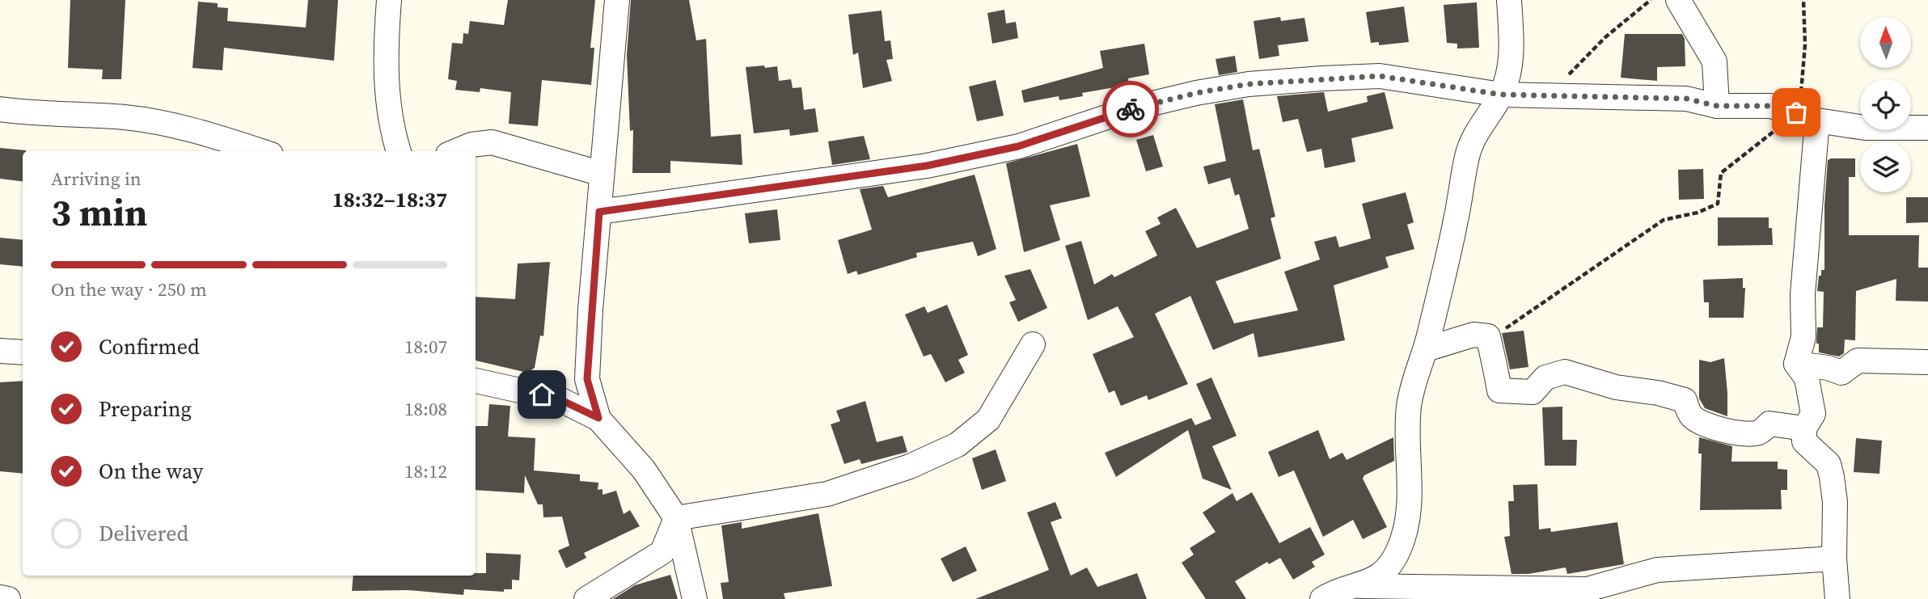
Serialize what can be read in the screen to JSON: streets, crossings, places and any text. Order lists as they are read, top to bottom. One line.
{"north":"top","page":{"heading":["3 min","Arriving in","18:32–18:37"],"bar":"On the way · 250 m","list":[["Confirmed","18:07"],["Preparing","18:08"],["On the way","18:12"],"Delivered"]}}
